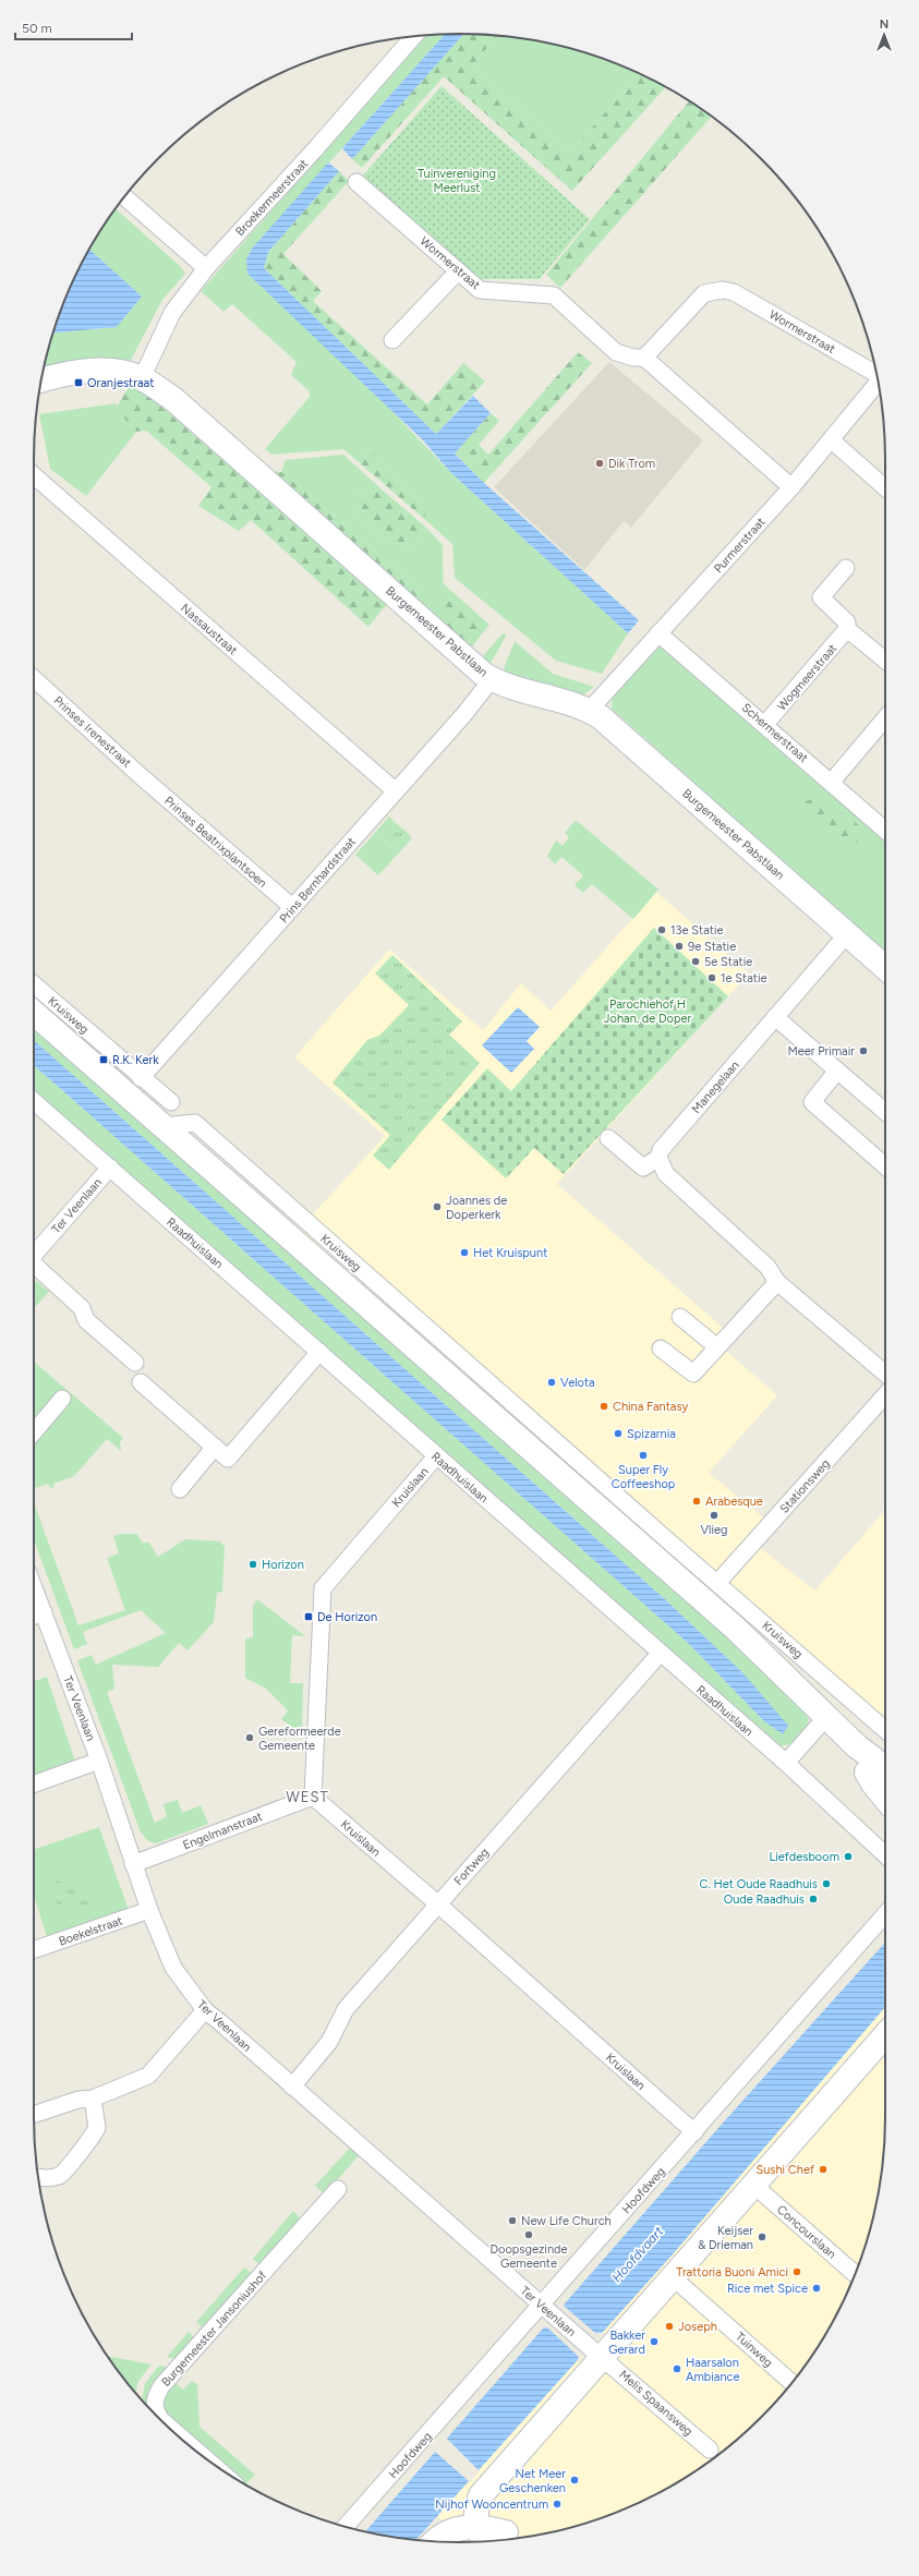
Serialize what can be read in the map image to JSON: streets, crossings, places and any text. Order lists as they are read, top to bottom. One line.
{"streets":{"street":["Broekermeerstraat","Wormerstraat","Purmerstraat","Nassaustraat","Burgemeester Pabstlaan","Wogmeerstraat","Prinses Irenestraat","Schermerstraat","Prinses Beatrixplantsoen","Prins Bernhardstraat","Kruisweg","Manegelaan","Ter Veenlaan","Raadhuislaan","Stationsweg","Kruislaan","Engelmanstraat","Fortweg","Boekelstraat","Hoofdweg","Concourslaan","Burgemeester Jansoniushof","Tuinweg","Melis Spaansweg"]},"crossings":[["Broekermeerstraat","Burgemeester Pabstlaan"],["Purmerstraat","Burgemeester Pabstlaan"],["Purmerstraat","Schermerstraat"],["Nassaustraat","Prins Bernhardstraat"],["Burgemeester Pabstlaan","Prins Bernhardstraat"],["Burgemeester Pabstlaan","Manegelaan"],["Wogmeerstraat","Schermerstraat"],["Prinses Irenestraat","Prinses Beatrixplantsoen"],["Prinses Beatrixplantsoen","Prins Bernhardstraat"],["Prins Bernhardstraat","Kruisweg"],["Kruisweg","Stationsweg"],["Ter Veenlaan","Raadhuislaan"],["Ter Veenlaan","Engelmanstraat"],["Ter Veenlaan","Fortweg"],["Ter Veenlaan","Boekelstraat"],["Ter Veenlaan","Hoofdweg"],["Ter Veenlaan","Melis Spaansweg"],["Raadhuislaan","Kruislaan"],["Raadhuislaan","Fortweg"],["Kruislaan","Engelmanstraat"],["Kruislaan","Fortweg"],["Kruislaan","Hoofdweg"]],"districts":["WEST"],"water":["Hoofdvaart"],"parks":["Tuinvereniging Meerlust","Parochiehof H Johan. de Doper"],"places":{"transit":["Oranjestraat","R.K. Kerk","De Horizon"],"other":["Dik Trom","13e Statie","9e Statie","5e Statie","1e Statie","Meer Primair","Joannes de Doperkerk","Het Kruispunt","Velota","China Fantasy","Spizarnia","Super Fly Coffeeshop","Arabesque","Vlieg","Horizon","Gereformeerde Gemeente","Liefdesboom","C. Het Oude Raadhuis","Oude Raadhuis","Sushi Chef","New Life Church","Doopsgezinde Gemeente","Keijser & Drieman","Trattoria Buoni Amici","Rice met Spice","Joseph","Bakker Gerard","Haarsalon Ambiance","Net Meer Geschenken","Nijhof Wooncentrum"]},"scale_bar":"50 m","north":"top"}
